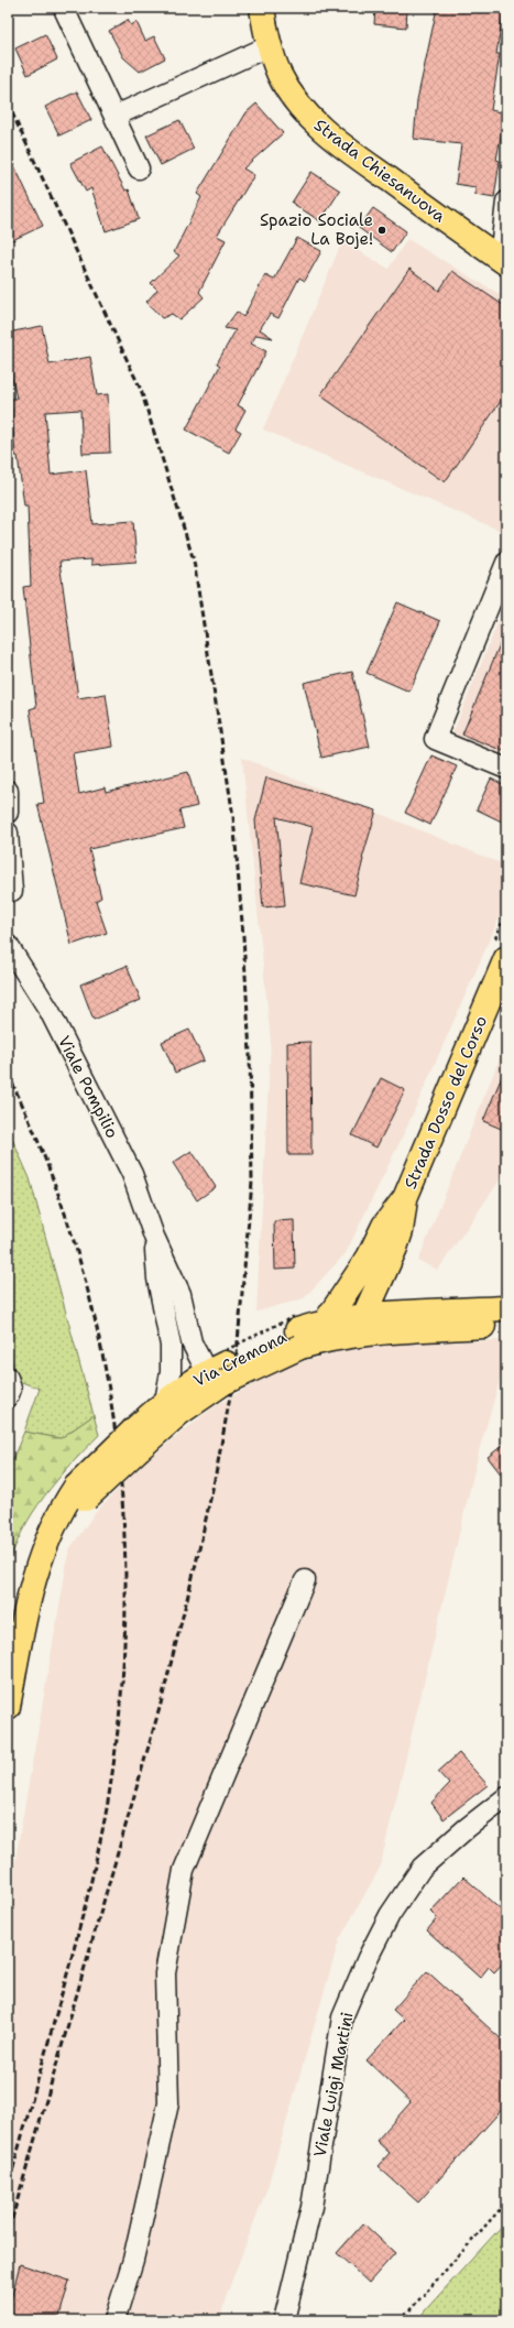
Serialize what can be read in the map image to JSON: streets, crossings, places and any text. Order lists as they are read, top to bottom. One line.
{"streets":{"main road":["Strada Chiesanuova","Strada Dosso del Corso","Via Cremona"],"street":["Viale Pompilio","Viale Luigi Martini"]},"crossings":[["Viale Pompilio","Via Cremona"],["Strada Dosso del Corso","Via Cremona"]],"places":["Spazio Sociale La Boje!"]}
